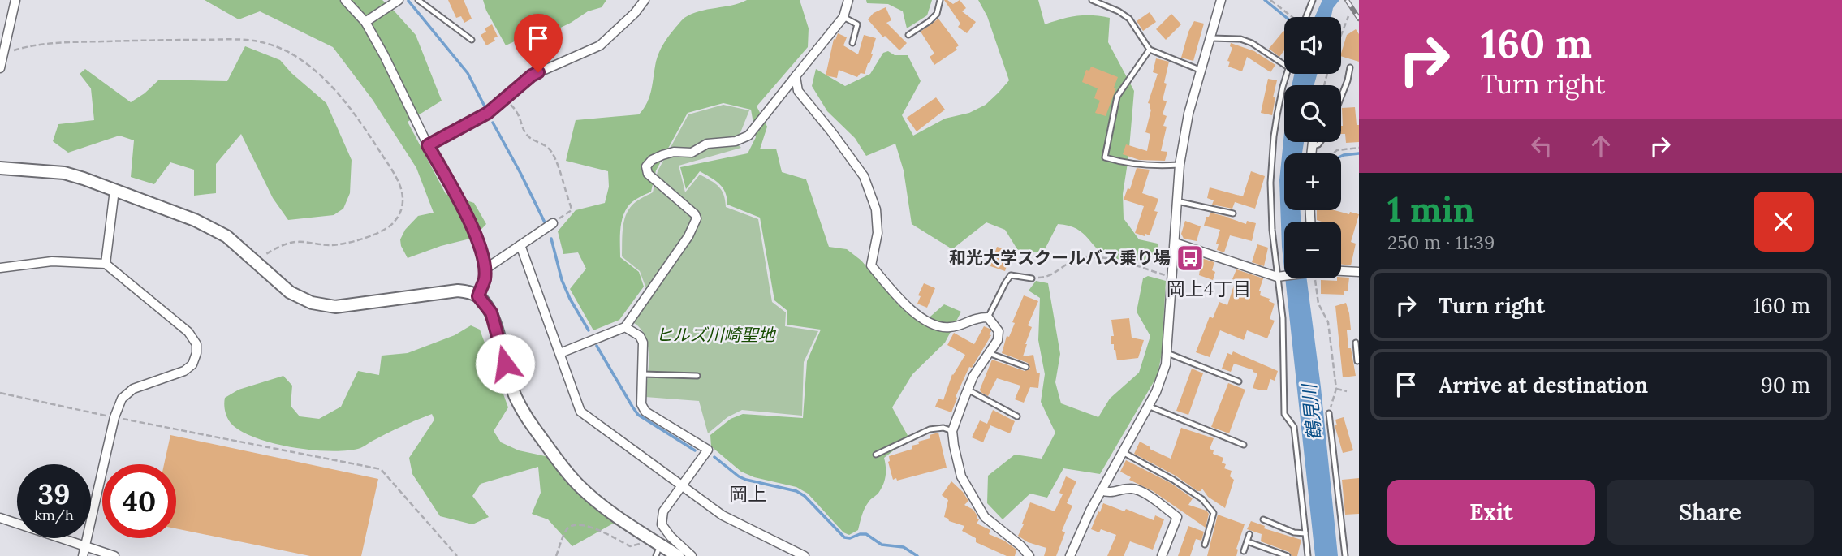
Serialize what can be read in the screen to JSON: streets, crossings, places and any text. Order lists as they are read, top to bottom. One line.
{"districts":["岡上4丁目","岡上"],"water":["鶴見川"],"parks":["ヒルズ川崎聖地"],"places":{"bus stop":["和光大学スクールバス乗り場"]},"page":{"turn":["160 m","Turn right"],"map_buttons":["+","−"],"heading":["1 min","250 m · 11:39"],"list":[{"name":"Turn right","value":"160 m"},{"name":"Arrive at destination","value":"90 m"}],"speed":"39 km/h","limit":"40","buttons":["Exit","Share"]}}
